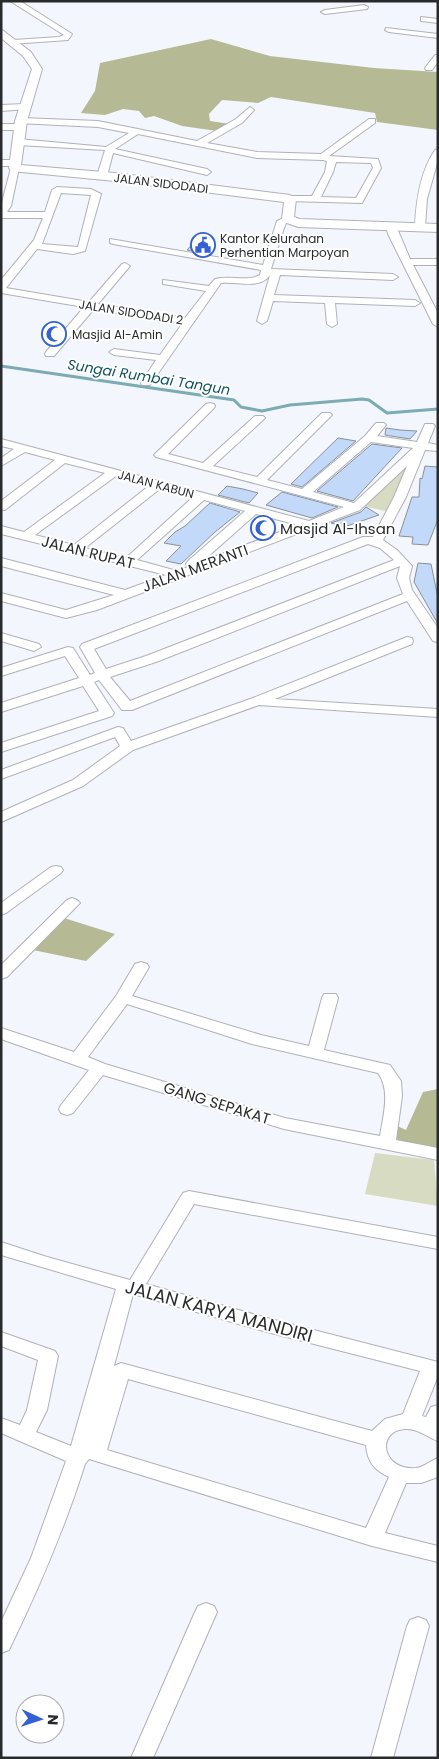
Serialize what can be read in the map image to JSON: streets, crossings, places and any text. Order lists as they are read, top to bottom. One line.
{"streets":{"street":["JALAN SIDODADI","JALAN SIDODADI 2","JALAN KABUN","JALAN RUPAT","JALAN MERANTI","GANG SEPAKAT","JALAN KARYA MANDIRI"]},"crossings":[["JALAN KABUN","JALAN MERANTI"],["JALAN RUPAT","JALAN MERANTI"]],"water":["Sungai Rumbai Tangun"],"places":{"public building":["Kantor Kelurahan Perhentian Marpoyan"],"mosque":["Masjid Al-Amin","Masjid Al-Ihsan"]},"north":"right"}
